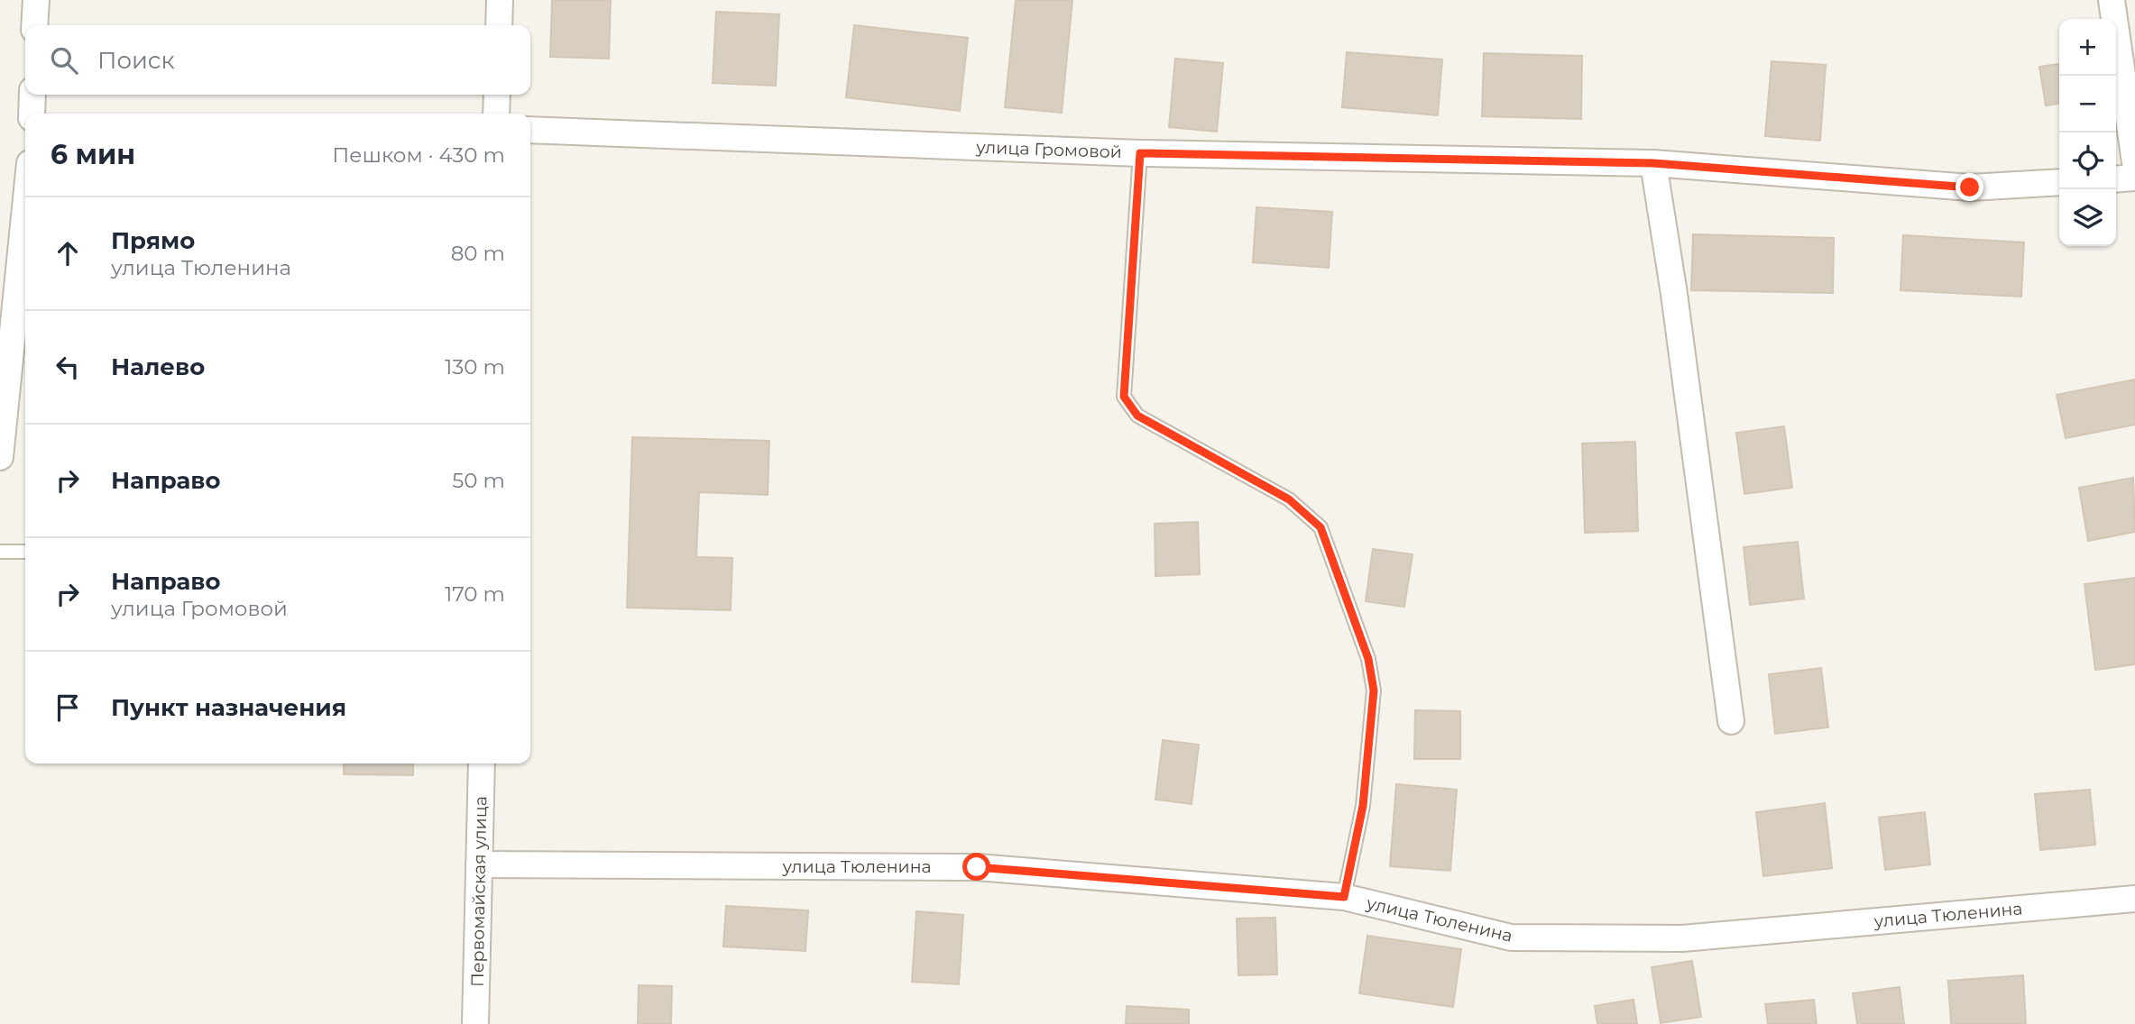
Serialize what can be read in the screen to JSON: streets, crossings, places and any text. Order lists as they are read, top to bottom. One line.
{"streets":{"street":["улица Громовой","улица Тюленина","Первомайская улица"]},"crossings":[["улица Тюленина","Первомайская улица"]],"page":{"map_buttons":["+","−"],"search":"Поиск","heading":["6 мин","Пешком · 430 m"],"list":[["Прямо","улица Тюленина","80 m"],["Налево","130 m"],["Направо","50 m"],["Направо","улица Громовой","170 m"],"Пункт назначения"]}}
